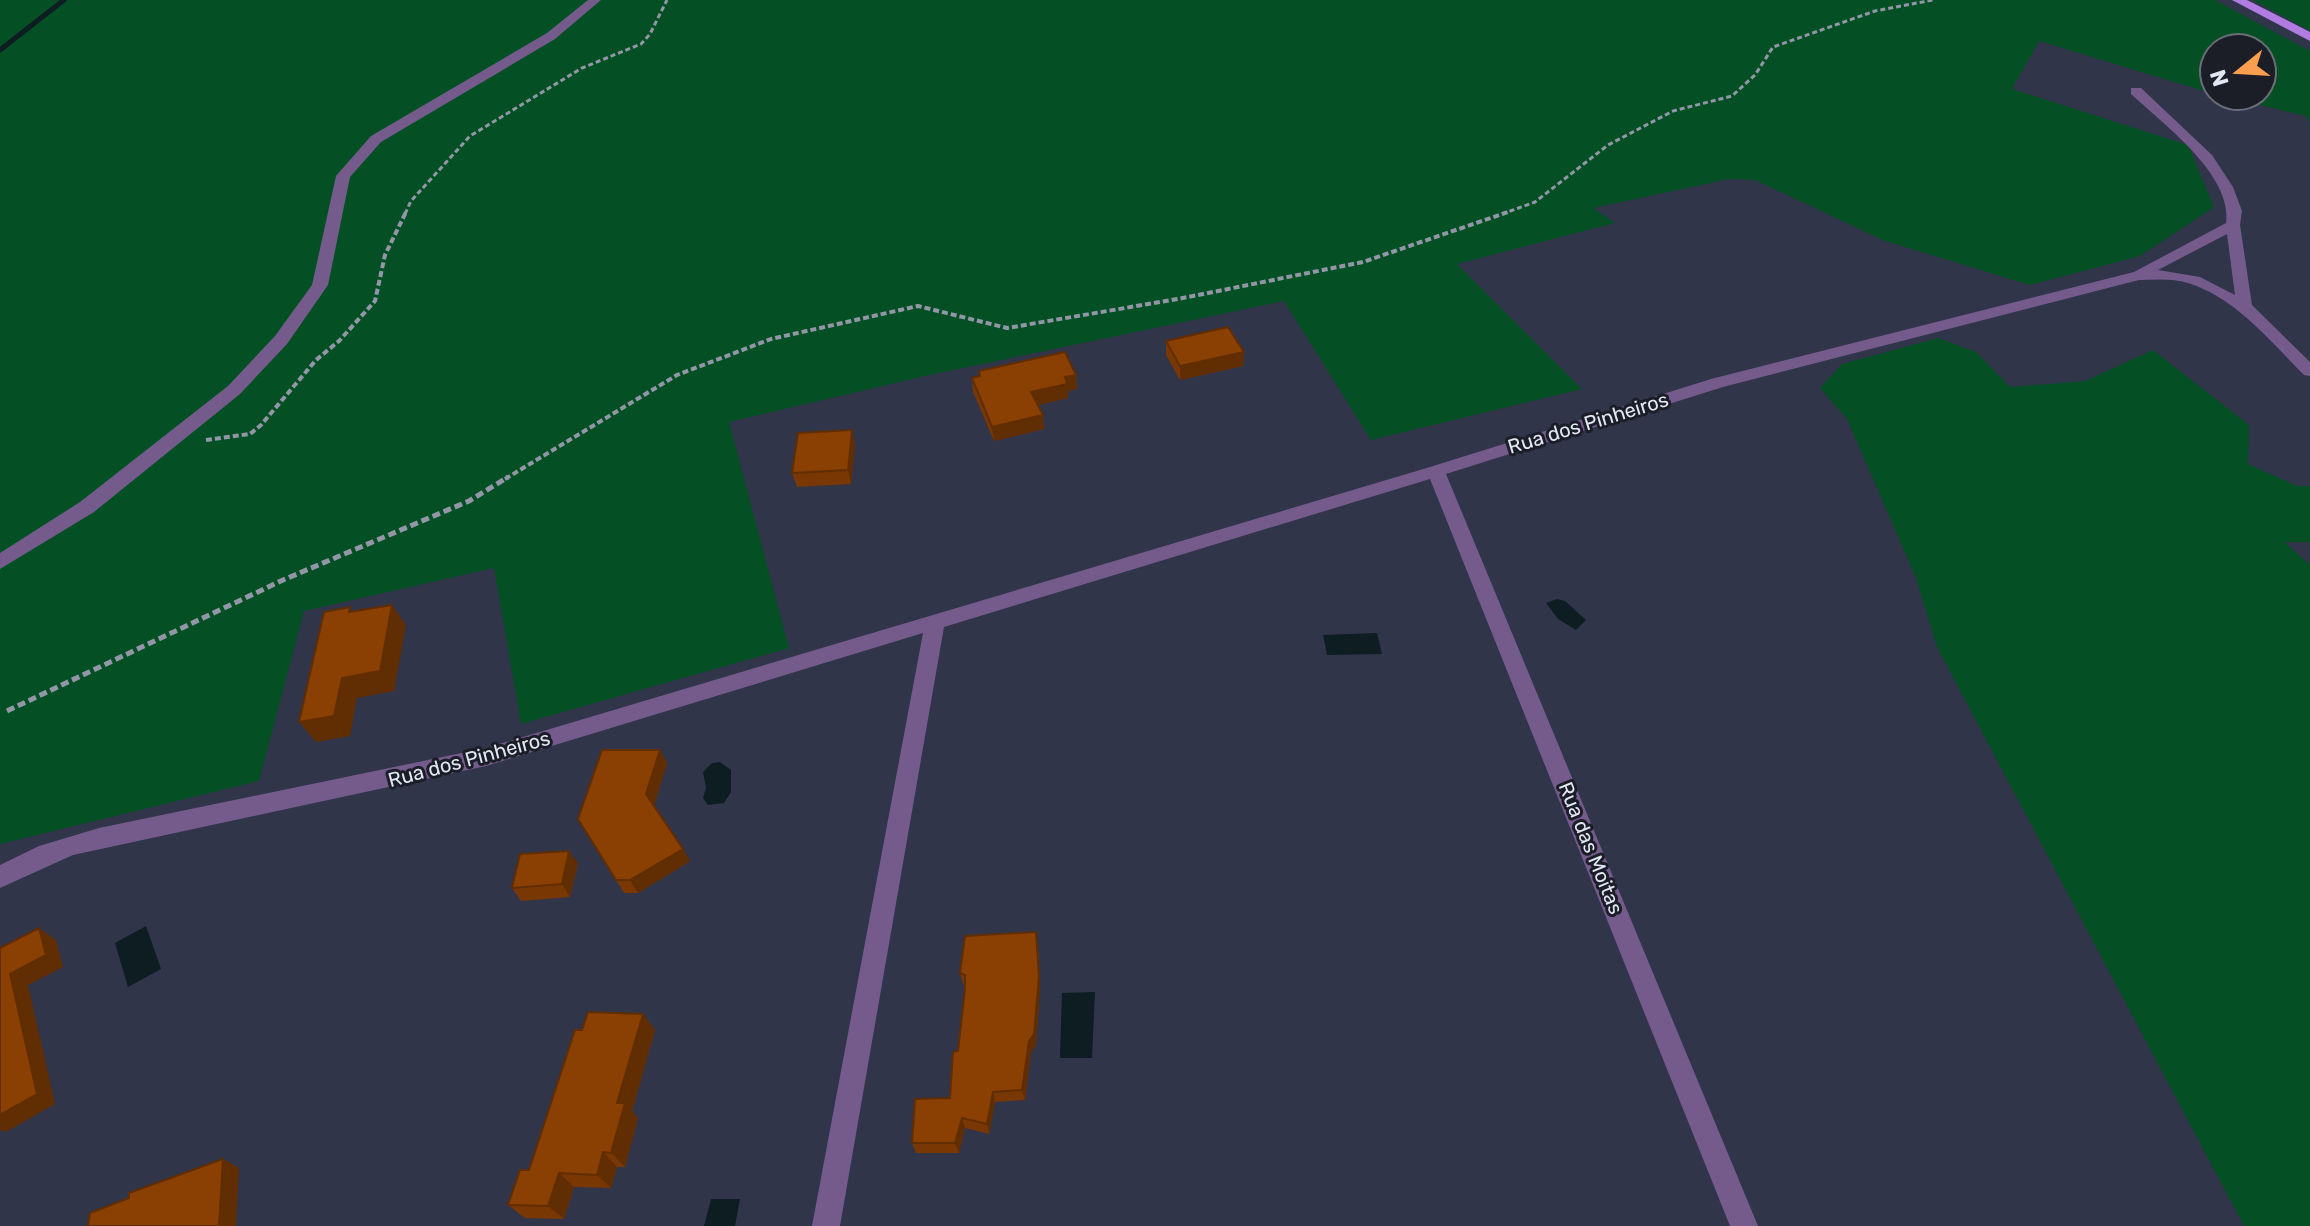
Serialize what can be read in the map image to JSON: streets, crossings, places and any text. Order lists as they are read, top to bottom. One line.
{"streets":{"street":["Rua dos Pinheiros","Rua das Moitas"]},"crossings":[["Rua dos Pinheiros","Rua das Moitas"]],"north":"left"}
